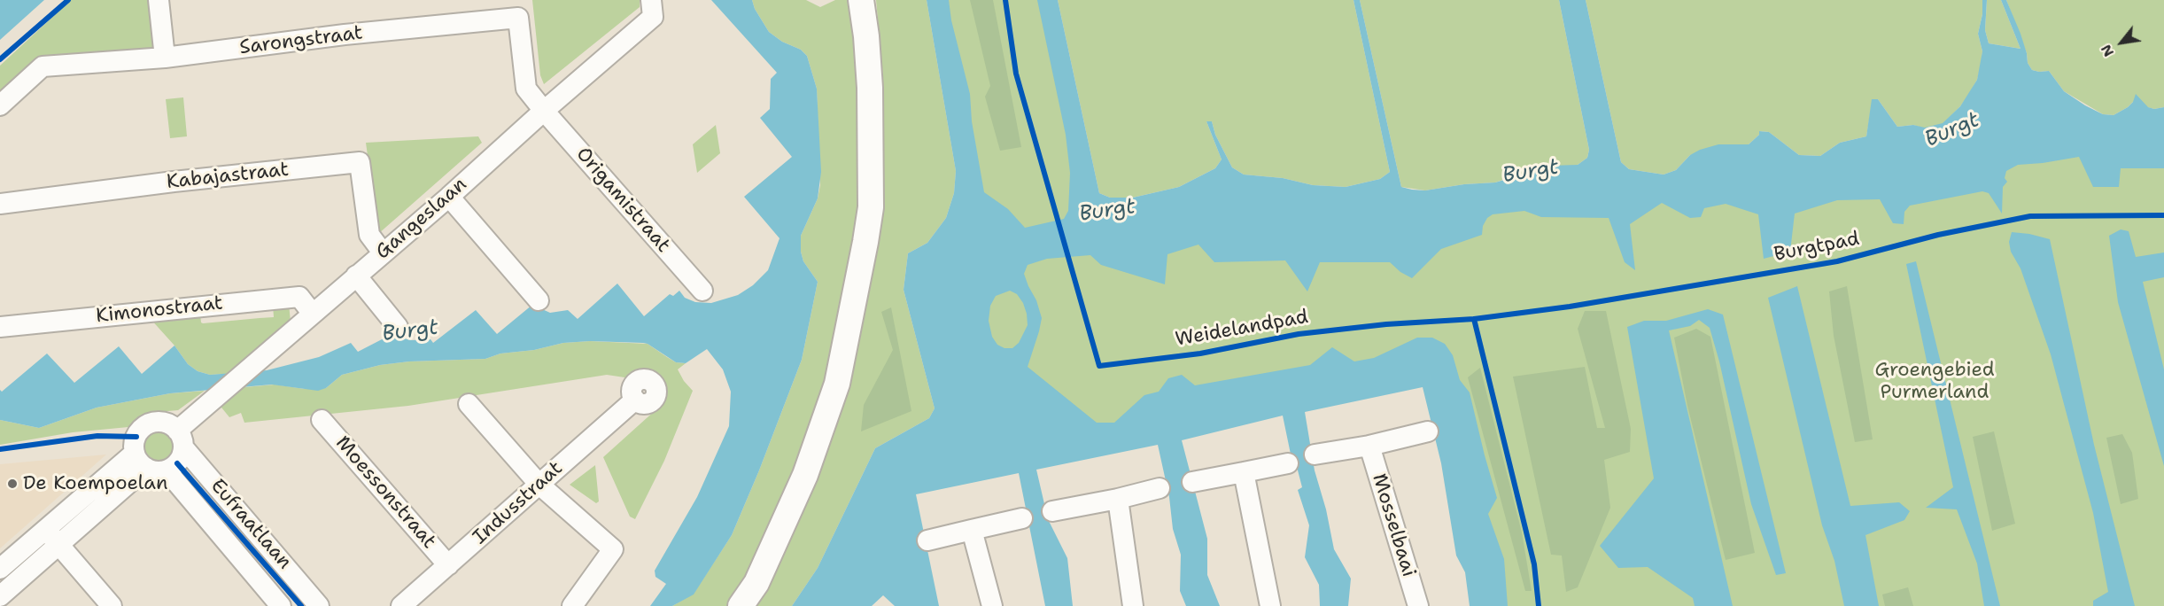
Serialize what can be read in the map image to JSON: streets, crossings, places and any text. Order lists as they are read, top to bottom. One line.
{"streets":{"street":["Sarongstraat","Kabajastraat","Origamistraat","Gangeslaan","Kimonostraat","Moessonstraat","Indusstraat","Eufraatlaan","Mosselbaai"],"cycle path":["Burgtpad"]},"crossings":[["Sarongstraat","Origamistraat"],["Sarongstraat","Gangeslaan"],["Kabajastraat","Gangeslaan"],["Origamistraat","Gangeslaan"],["Gangeslaan","Kimonostraat"],["Gangeslaan","Eufraatlaan"],["Moessonstraat","Indusstraat"]],"water":["Burgt"],"parks":["Groengebied Purmerland"],"places":["De Koempoelan"],"north":"bottom left"}
